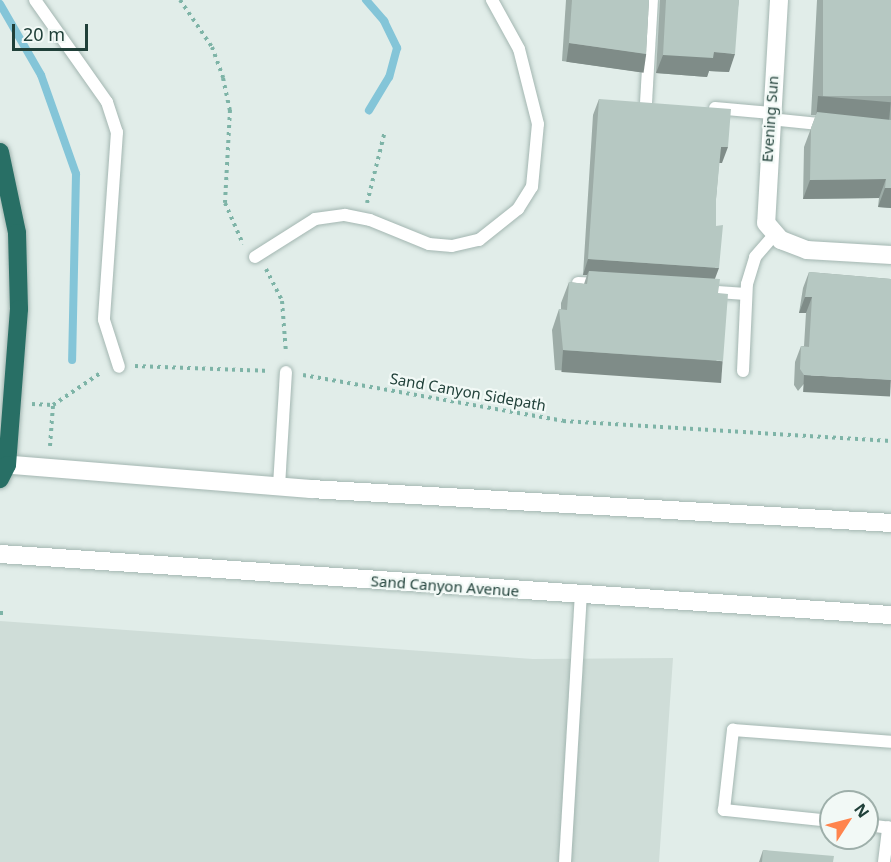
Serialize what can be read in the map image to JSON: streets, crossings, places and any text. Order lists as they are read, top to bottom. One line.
{"streets":{"main road":["Evening Sun","Sand Canyon Avenue"],"path":["Sand Canyon Sidepath"]},"scale_bar":"20 m","north":"top right"}
